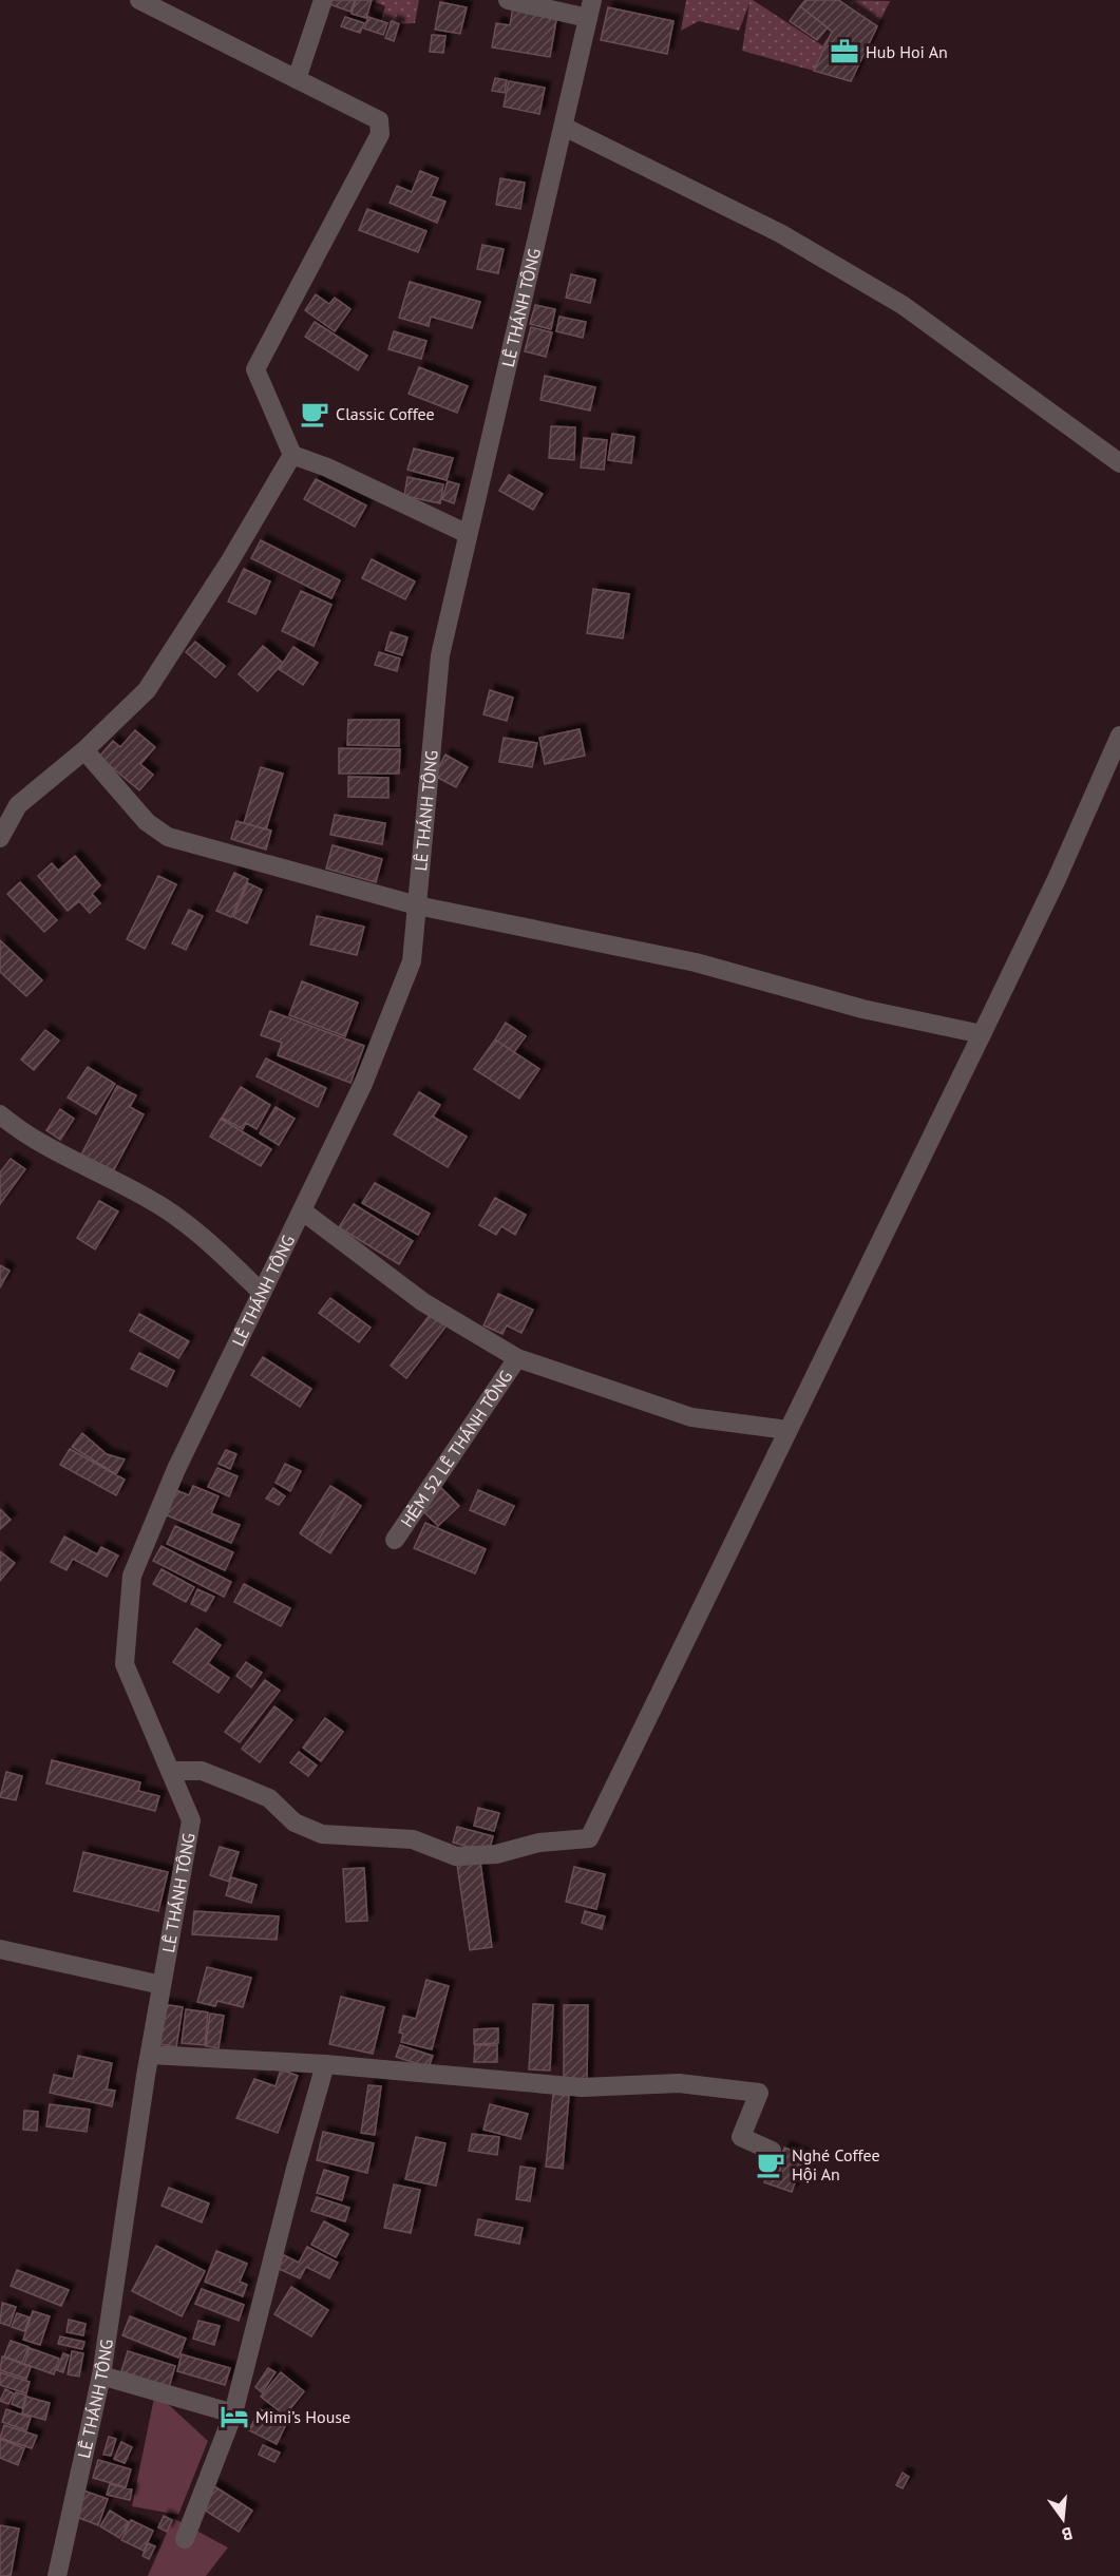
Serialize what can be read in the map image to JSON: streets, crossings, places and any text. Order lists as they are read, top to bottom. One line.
{"streets":{"street":["LÊ THÁNH TÔNG","HẺM 52 LÊ THÁNH TÔNG"]},"places":{"office":["Hub Hoi An"],"cafe":["Classic Coffee","Nghé Coffee Hội An"],"hotel":["Mimi’s House"]},"north":"bottom"}
